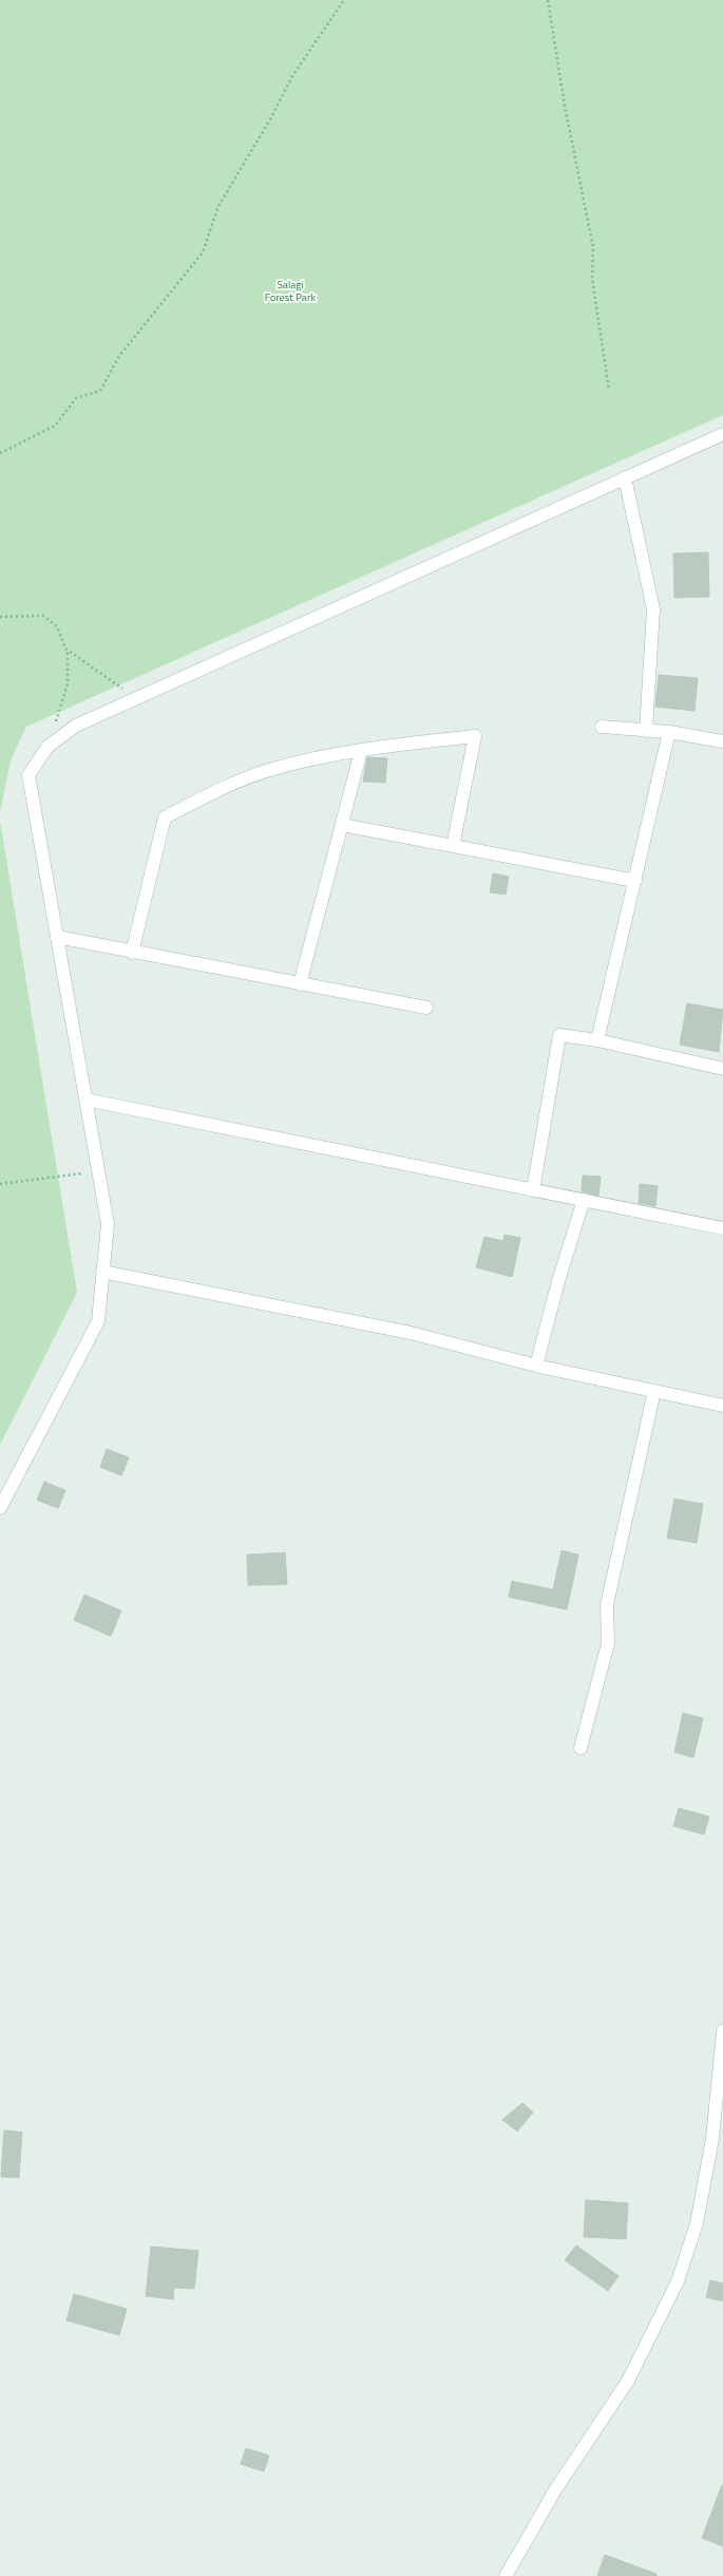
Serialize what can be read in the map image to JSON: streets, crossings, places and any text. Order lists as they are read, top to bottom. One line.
{"parks":["Salagi Forest Park"]}
